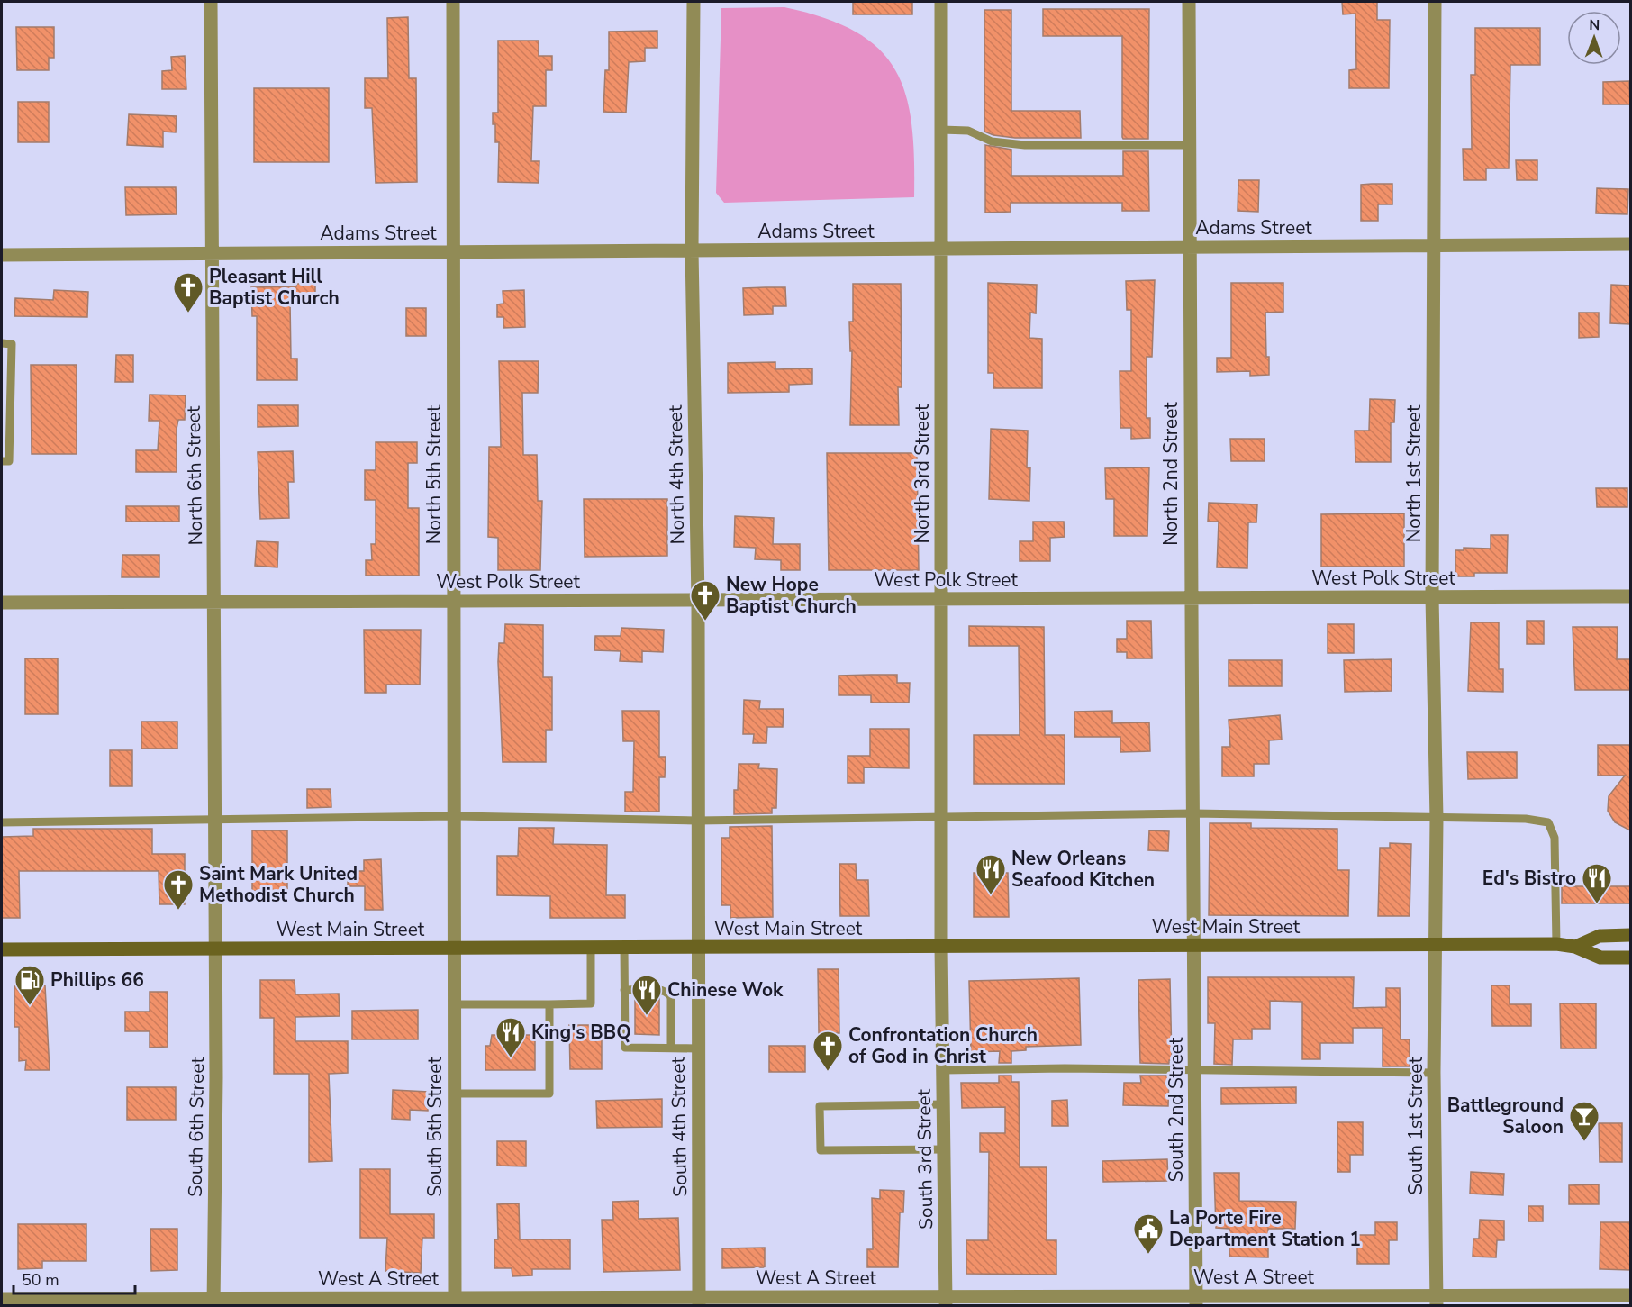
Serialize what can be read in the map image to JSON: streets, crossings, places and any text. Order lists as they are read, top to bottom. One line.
{"streets":{"main road":["West Main Street"],"street":["Adams Street","North 3rd Street","North 2nd Street","North 1st Street","North 5th Street","North 4th Street","North 6th Street","West Polk Street","South 2nd Street","South 1st Street","South 6th Street","South 5th Street","South 4th Street","South 3rd Street","West A Street"]},"crossings":[["Adams Street","North 3rd Street"],["Adams Street","North 2nd Street"],["Adams Street","North 1st Street"],["Adams Street","North 5th Street"],["Adams Street","North 4th Street"],["Adams Street","North 6th Street"],["North 3rd Street","West Polk Street"],["North 3rd Street","West Main Street"],["North 3rd Street","South 3rd Street"],["North 2nd Street","West Polk Street"],["North 2nd Street","West Main Street"],["North 2nd Street","South 2nd Street"],["North 1st Street","West Polk Street"],["North 1st Street","West Main Street"],["North 1st Street","South 1st Street"],["North 5th Street","West Polk Street"],["North 5th Street","West Main Street"],["North 5th Street","South 5th Street"],["North 4th Street","West Polk Street"],["North 4th Street","West Main Street"],["North 4th Street","South 4th Street"],["North 6th Street","West Polk Street"],["North 6th Street","West Main Street"],["North 6th Street","South 6th Street"],["West Main Street","South 2nd Street"],["West Main Street","South 1st Street"],["West Main Street","South 6th Street"],["West Main Street","South 5th Street"],["West Main Street","South 4th Street"],["West Main Street","South 3rd Street"],["South 2nd Street","West A Street"],["South 1st Street","West A Street"],["South 6th Street","West A Street"],["South 5th Street","West A Street"],["South 4th Street","West A Street"],["South 3rd Street","West A Street"]],"places":{"church":["Pleasant Hill Baptist Church","New Hope Baptist Church","Saint Mark United Methodist Church","Confrontation Church of God in Christ"],"restaurant":["New Orleans Seafood Kitchen","Ed's Bistro","Chinese Wok","King's BBQ"],"fuel station":["Phillips 66"],"bar":["Battleground Saloon"],"public building":["La Porte Fire Department Station 1"]},"scale_bar":"50 m","north":"top"}
